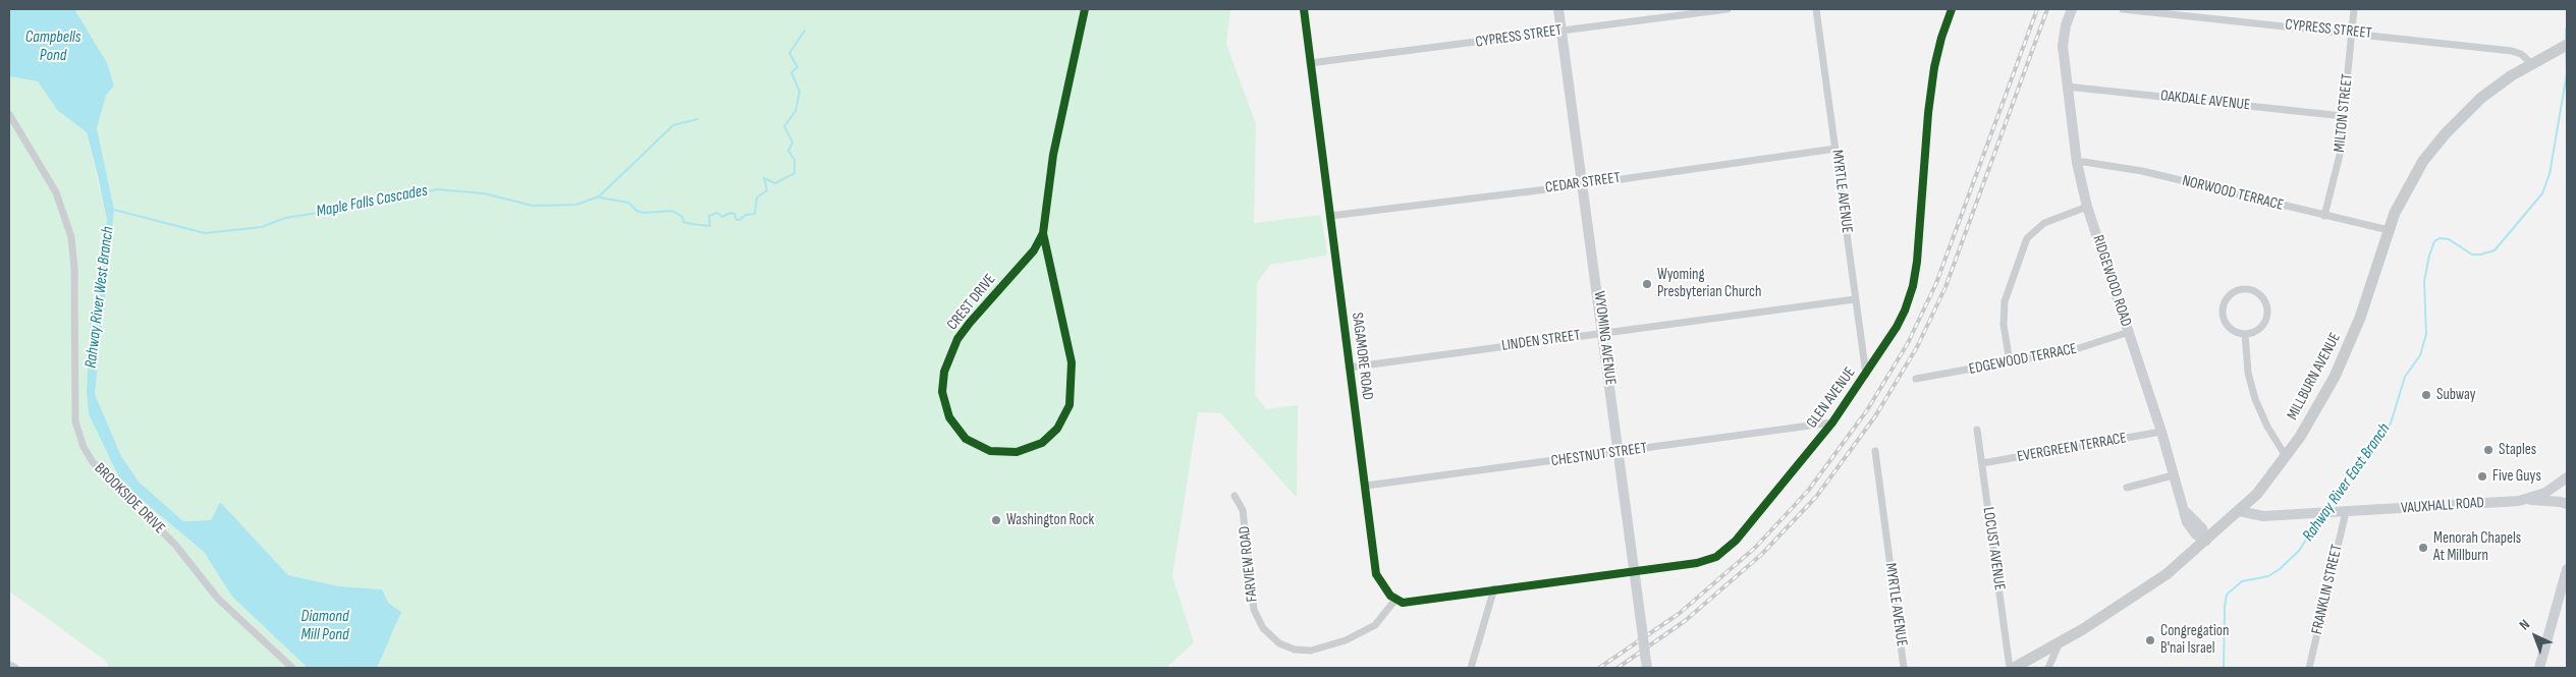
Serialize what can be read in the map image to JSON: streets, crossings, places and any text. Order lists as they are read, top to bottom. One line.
{"streets":{"main road":["MILLBURN AVENUE"],"street":["CYPRESS STREET","OAKDALE AVENUE","MILTON STREET","CEDAR STREET","MYRTLE AVENUE","NORWOOD TERRACE","RIDGEWOOD ROAD","CREST DRIVE","WYOMING AVENUE","LINDEN STREET","SAGAMORE ROAD","EDGEWOOD TERRACE","GLEN AVENUE","EVERGREEN TERRACE","CHESTNUT STREET","BROOKSIDE DRIVE","VAUXHALL ROAD","LOCUST AVENUE","FARVIEW ROAD","FRANKLIN STREET"]},"crossings":[["CYPRESS STREET","MILTON STREET"],["CYPRESS STREET","WYOMING AVENUE"],["CYPRESS STREET","SAGAMORE ROAD"],["CYPRESS STREET","MILLBURN AVENUE"],["OAKDALE AVENUE","MILTON STREET"],["OAKDALE AVENUE","RIDGEWOOD ROAD"],["MILTON STREET","NORWOOD TERRACE"],["CEDAR STREET","MYRTLE AVENUE"],["CEDAR STREET","WYOMING AVENUE"],["CEDAR STREET","SAGAMORE ROAD"],["MYRTLE AVENUE","LINDEN STREET"],["MYRTLE AVENUE","GLEN AVENUE"],["NORWOOD TERRACE","RIDGEWOOD ROAD"],["NORWOOD TERRACE","MILLBURN AVENUE"],["RIDGEWOOD ROAD","EDGEWOOD TERRACE"],["RIDGEWOOD ROAD","MILLBURN AVENUE"],["RIDGEWOOD ROAD","EVERGREEN TERRACE"],["WYOMING AVENUE","LINDEN STREET"],["WYOMING AVENUE","GLEN AVENUE"],["WYOMING AVENUE","CHESTNUT STREET"],["LINDEN STREET","SAGAMORE ROAD"],["SAGAMORE ROAD","CHESTNUT STREET"],["SAGAMORE ROAD","FARVIEW ROAD"],["MILLBURN AVENUE","VAUXHALL ROAD"],["GLEN AVENUE","CHESTNUT STREET"],["EVERGREEN TERRACE","LOCUST AVENUE"],["VAUXHALL ROAD","FRANKLIN STREET"]],"water":["Campbells Pond","Maple Falls Cascades","Rahway River West Branch","Rahway River East Branch","Diamond Mill Pond"],"places":["Wyoming Presbyterian Church","Subway","Staples","Five Guys","Washington Rock","Menorah Chapels At Millburn","Congregation B'nai Israel"],"north":"top left"}
